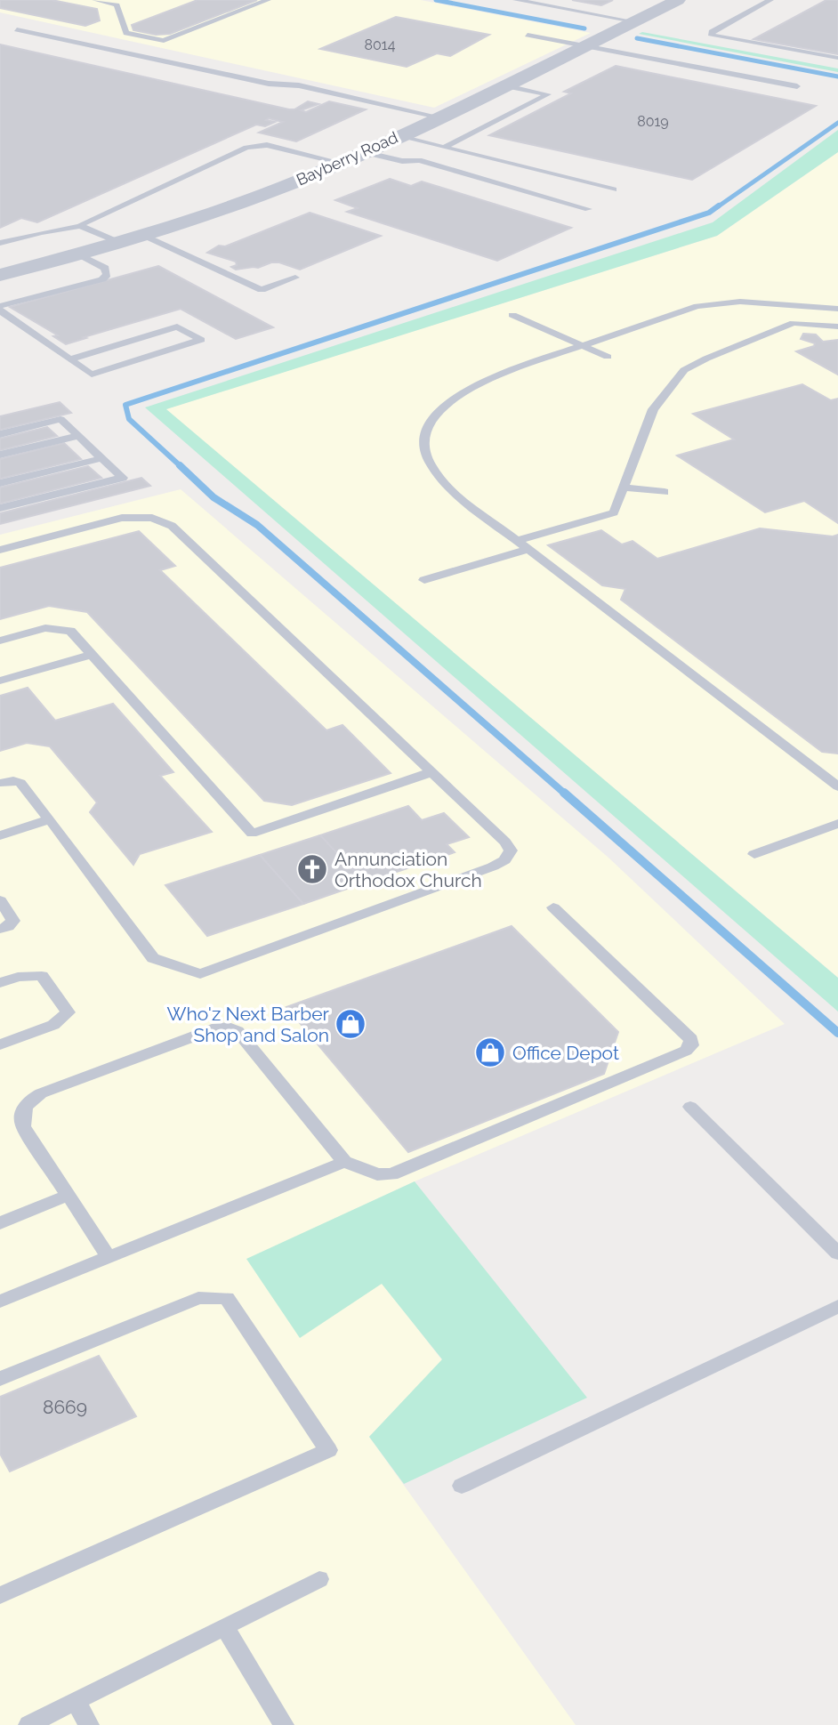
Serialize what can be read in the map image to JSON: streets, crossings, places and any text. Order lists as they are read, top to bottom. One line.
{"streets":{"street":["Bayberry Road"]},"places":{"church":["Annunciation Orthodox Church"],"shop":["Who'z Next Barber Shop and Salon","Office Depot"]},"house_numbers":["8014","8019","8669"]}
